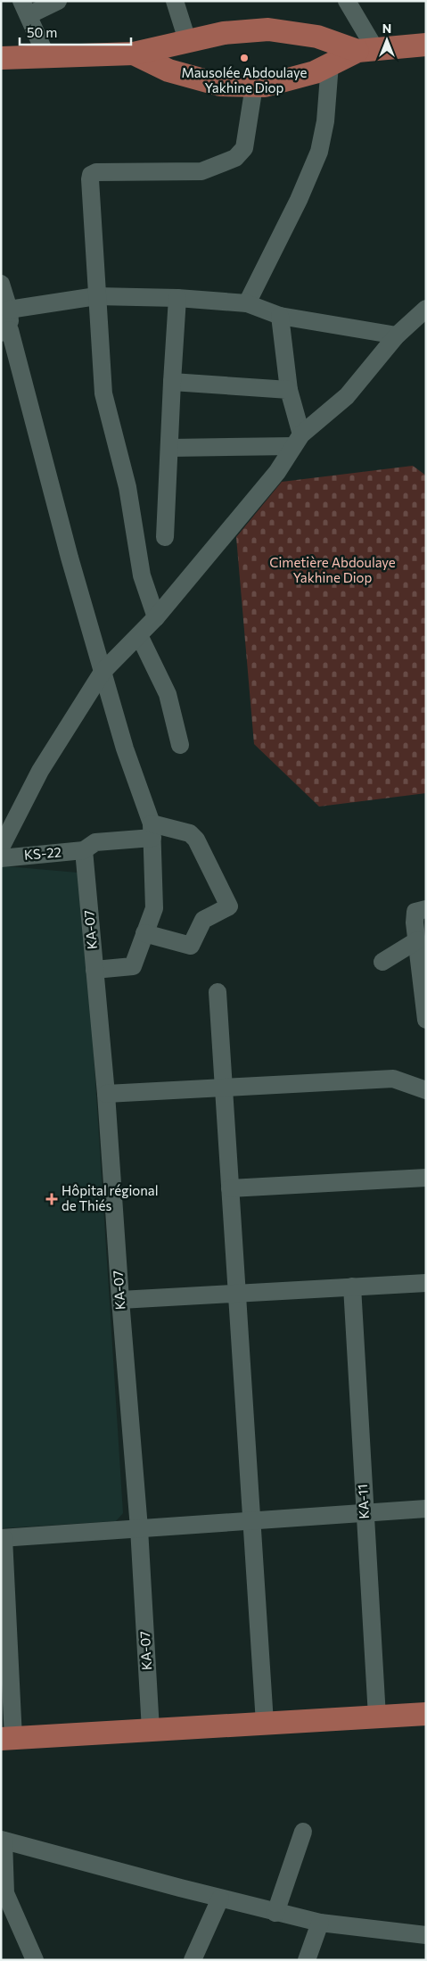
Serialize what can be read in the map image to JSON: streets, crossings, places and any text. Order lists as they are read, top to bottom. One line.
{"streets":{"street":["KS-22","KA-07","KA-11"]},"crossings":[["KS-22","KA-07"]],"parks":["Cimetière Abdoulaye Yakhine Diop"],"places":{"other":["Mausolée Abdoulaye Yakhine Diop"],"health":["Hôpital régional de Thiés"]},"scale_bar":"50 m","north":"top"}
